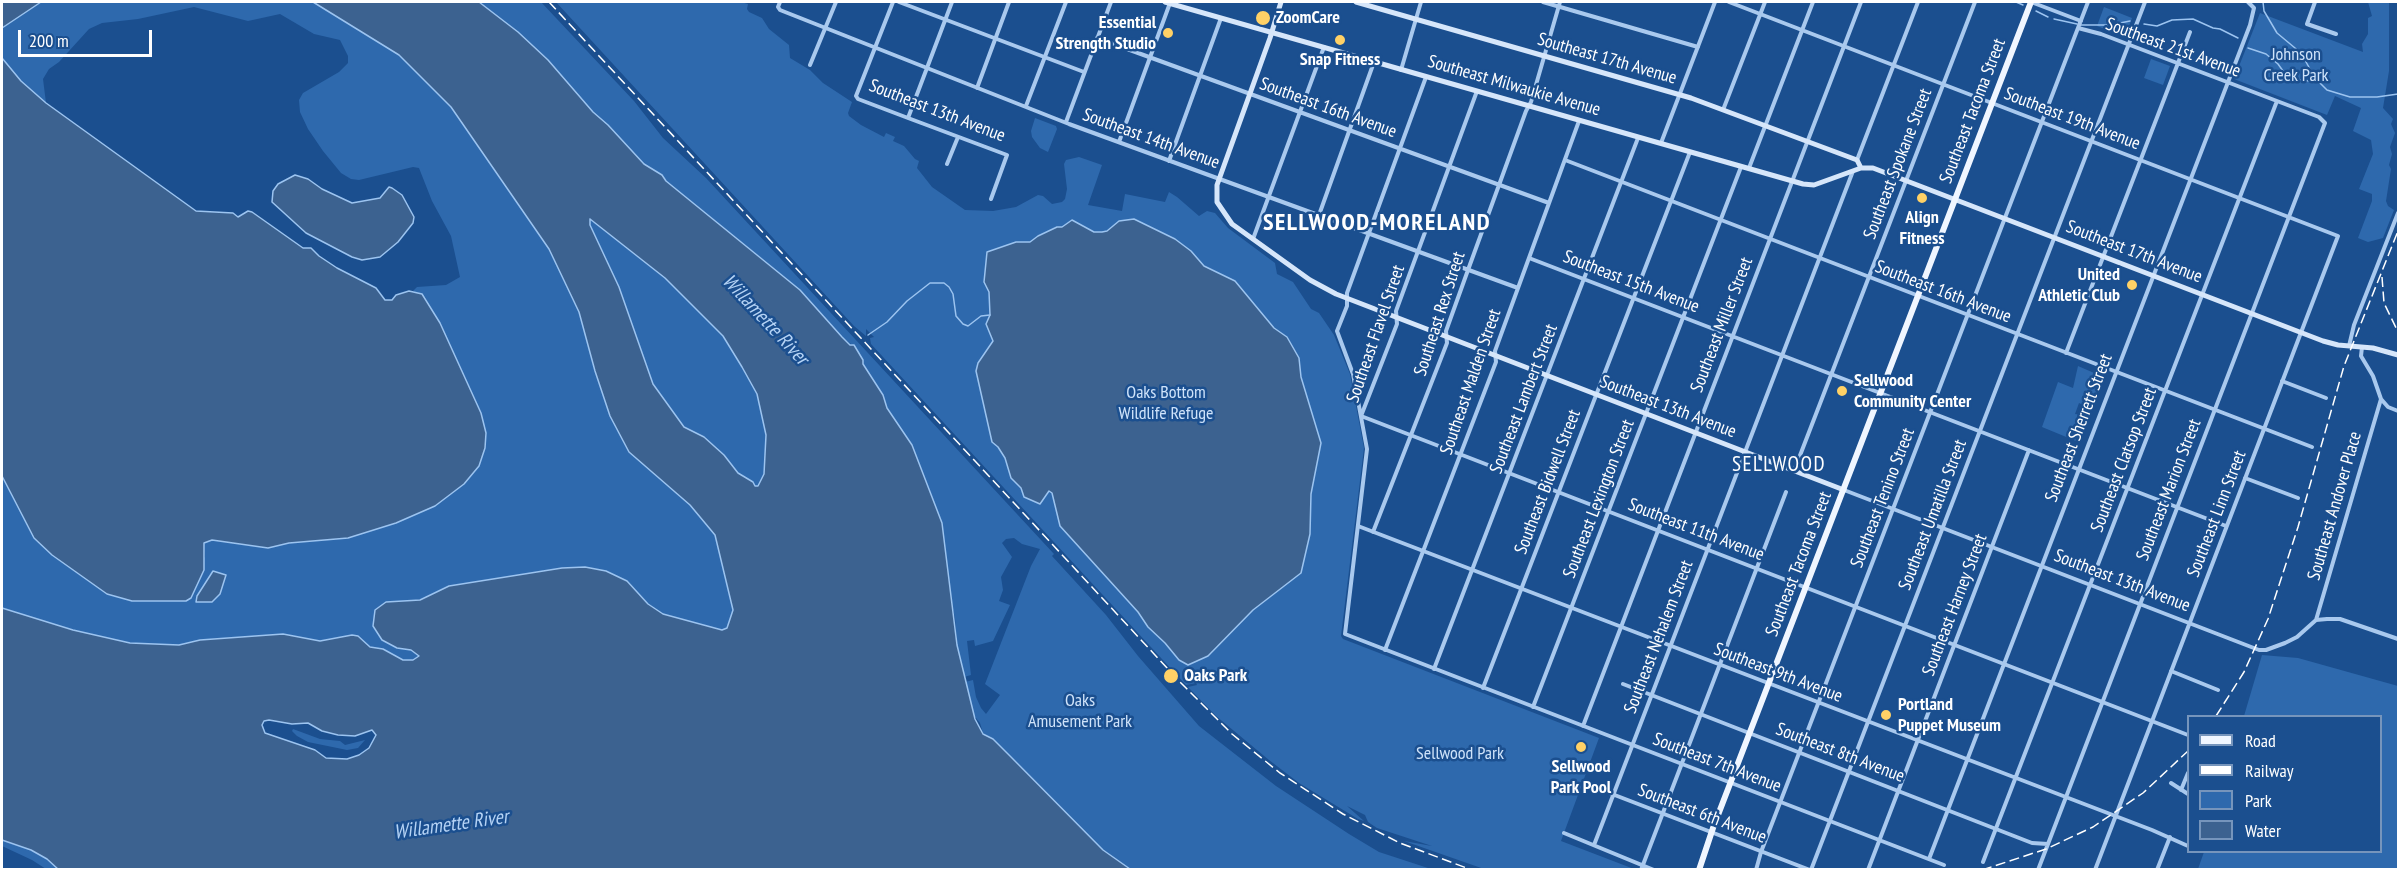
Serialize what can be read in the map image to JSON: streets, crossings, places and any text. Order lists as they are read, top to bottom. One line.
{"streets":{"main road":["Southeast Tacoma Street"],"street":["Southeast 21st Avenue","Southeast 17th Avenue","Southeast Milwaukie Avenue","Southeast 16th Avenue","Southeast 13th Avenue","Southeast 19th Avenue","Southeast 14th Avenue","Southeast Spokane Street","Southeast 15th Avenue","Southeast Rex Street","Southeast Miller Street","Southeast Flavel Street","Southeast Malden Street","Southeast Lambert Street","Southeast Sherrett Street","Southeast Clatsop Street","Southeast Bidwell Street","Southeast Marion Street","Southeast Tenino Street","Southeast Lexington Street","Southeast Andover Place","Southeast Linn Street","Southeast Umatilla Street","Southeast 11th Avenue","Southeast Harney Street","Southeast Nehalem Street","Southeast 9th Avenue","Southeast 8th Avenue","Southeast 7th Avenue","Southeast 6th Avenue"]},"crossings":[["Southeast 21st Avenue","Southeast Tacoma Street"],["Southeast 21st Avenue","Southeast Sherrett Street"],["Southeast 21st Avenue","Southeast Clatsop Street"],["Southeast 21st Avenue","Southeast Marion Street"],["Southeast 21st Avenue","Southeast Tenino Street"],["Southeast 21st Avenue","Southeast Umatilla Street"],["Southeast 17th Avenue","Southeast Milwaukie Avenue"],["Southeast 17th Avenue","Southeast Tacoma Street"],["Southeast 17th Avenue","Southeast Spokane Street"],["Southeast 17th Avenue","Southeast Rex Street"],["Southeast 17th Avenue","Southeast Miller Street"],["Southeast 17th Avenue","Southeast Sherrett Street"],["Southeast 17th Avenue","Southeast Clatsop Street"],["Southeast 17th Avenue","Southeast Marion Street"],["Southeast 17th Avenue","Southeast Tenino Street"],["Southeast 17th Avenue","Southeast Linn Street"],["Southeast 17th Avenue","Southeast Umatilla Street"],["Southeast 17th Avenue","Southeast Nehalem Street"],["Southeast Milwaukie Avenue","Southeast Rex Street"],["Southeast Milwaukie Avenue","Southeast Miller Street"],["Southeast Milwaukie Avenue","Southeast Flavel Street"],["Southeast Milwaukie Avenue","Southeast Malden Street"],["Southeast Milwaukie Avenue","Southeast Lambert Street"],["Southeast Milwaukie Avenue","Southeast Bidwell Street"],["Southeast Milwaukie Avenue","Southeast Lexington Street"],["Southeast Milwaukie Avenue","Southeast Nehalem Street"],["Southeast 16th Avenue","Southeast Tacoma Street"],["Southeast 16th Avenue","Southeast Spokane Street"],["Southeast 16th Avenue","Southeast Rex Street"],["Southeast 16th Avenue","Southeast Miller Street"],["Southeast 16th Avenue","Southeast Flavel Street"],["Southeast 16th Avenue","Southeast Malden Street"],["Southeast 16th Avenue","Southeast Lambert Street"],["Southeast 16th Avenue","Southeast Sherrett Street"],["Southeast 16th Avenue","Southeast Clatsop Street"],["Southeast 16th Avenue","Southeast Bidwell Street"],["Southeast 16th Avenue","Southeast Marion Street"],["Southeast 16th Avenue","Southeast Tenino Street"],["Southeast 16th Avenue","Southeast Lexington Street"],["Southeast 16th Avenue","Southeast Linn Street"],["Southeast 16th Avenue","Southeast Umatilla Street"],["Southeast 16th Avenue","Southeast Nehalem Street"],["Southeast 13th Avenue","Southeast Tacoma Street"],["Southeast 13th Avenue","Southeast 14th Avenue"],["Southeast 13th Avenue","Southeast Spokane Street"],["Southeast 13th Avenue","Southeast Rex Street"],["Southeast 13th Avenue","Southeast Miller Street"],["Southeast 13th Avenue","Southeast Flavel Street"],["Southeast 13th Avenue","Southeast Malden Street"],["Southeast 13th Avenue","Southeast Lambert Street"],["Southeast 13th Avenue","Southeast Sherrett Street"],["Southeast 13th Avenue","Southeast Clatsop Street"],["Southeast 13th Avenue","Southeast Bidwell Street"],["Southeast 13th Avenue","Southeast Marion Street"],["Southeast 13th Avenue","Southeast Tenino Street"],["Southeast 13th Avenue","Southeast Lexington Street"],["Southeast 13th Avenue","Southeast Andover Place"],["Southeast 13th Avenue","Southeast Linn Street"],["Southeast 13th Avenue","Southeast Umatilla Street"],["Southeast 13th Avenue","Southeast Harney Street"],["Southeast 13th Avenue","Southeast Nehalem Street"],["Southeast Tacoma Street","Southeast 19th Avenue"],["Southeast Tacoma Street","Southeast 15th Avenue"],["Southeast Tacoma Street","Southeast 11th Avenue"],["Southeast Tacoma Street","Southeast 9th Avenue"],["Southeast Tacoma Street","Southeast 8th Avenue"],["Southeast Tacoma Street","Southeast 7th Avenue"],["Southeast Tacoma Street","Southeast 6th Avenue"],["Southeast 19th Avenue","Southeast Spokane Street"],["Southeast 19th Avenue","Southeast Miller Street"],["Southeast 19th Avenue","Southeast Sherrett Street"],["Southeast 19th Avenue","Southeast Clatsop Street"],["Southeast 19th Avenue","Southeast Marion Street"],["Southeast 19th Avenue","Southeast Tenino Street"],["Southeast 19th Avenue","Southeast Linn Street"],["Southeast 19th Avenue","Southeast Umatilla Street"],["Southeast 14th Avenue","Southeast Rex Street"],["Southeast 14th Avenue","Southeast Flavel Street"],["Southeast 14th Avenue","Southeast Malden Street"],["Southeast Spokane Street","Southeast 15th Avenue"],["Southeast 15th Avenue","Southeast Miller Street"],["Southeast 15th Avenue","Southeast Malden Street"],["Southeast 15th Avenue","Southeast Lambert Street"],["Southeast 15th Avenue","Southeast Sherrett Street"],["Southeast 15th Avenue","Southeast Clatsop Street"],["Southeast 15th Avenue","Southeast Bidwell Street"],["Southeast 15th Avenue","Southeast Marion Street"],["Southeast 15th Avenue","Southeast Tenino Street"],["Southeast 15th Avenue","Southeast Lexington Street"],["Southeast 15th Avenue","Southeast Linn Street"],["Southeast 15th Avenue","Southeast Umatilla Street"],["Southeast 15th Avenue","Southeast Harney Street"],["Southeast 15th Avenue","Southeast Nehalem Street"],["Southeast Rex Street","Southeast 11th Avenue"],["Southeast Rex Street","Southeast 9th Avenue"],["Southeast Miller Street","Southeast 11th Avenue"],["Southeast Miller Street","Southeast 9th Avenue"],["Southeast Miller Street","Southeast 7th Avenue"],["Southeast Flavel Street","Southeast 11th Avenue"],["Southeast Malden Street","Southeast 11th Avenue"],["Southeast Malden Street","Southeast 9th Avenue"],["Southeast Malden Street","Southeast 7th Avenue"],["Southeast Lambert Street","Southeast 11th Avenue"],["Southeast Lambert Street","Southeast 9th Avenue"],["Southeast Lambert Street","Southeast 7th Avenue"],["Southeast Sherrett Street","Southeast 11th Avenue"],["Southeast Sherrett Street","Southeast 9th Avenue"],["Southeast Sherrett Street","Southeast 8th Avenue"],["Southeast Sherrett Street","Southeast 7th Avenue"],["Southeast Clatsop Street","Southeast 11th Avenue"],["Southeast Clatsop Street","Southeast 9th Avenue"],["Southeast Clatsop Street","Southeast 8th Avenue"],["Southeast Bidwell Street","Southeast 11th Avenue"],["Southeast Bidwell Street","Southeast 9th Avenue"],["Southeast Bidwell Street","Southeast 7th Avenue"],["Southeast Marion Street","Southeast 11th Avenue"],["Southeast Marion Street","Southeast 9th Avenue"],["Southeast Marion Street","Southeast 8th Avenue"],["Southeast Tenino Street","Southeast 11th Avenue"],["Southeast Tenino Street","Southeast 9th Avenue"],["Southeast Tenino Street","Southeast 8th Avenue"],["Southeast Tenino Street","Southeast 7th Avenue"],["Southeast Tenino Street","Southeast 6th Avenue"],["Southeast Lexington Street","Southeast 11th Avenue"],["Southeast Lexington Street","Southeast 9th Avenue"],["Southeast Lexington Street","Southeast 7th Avenue"],["Southeast Linn Street","Southeast 11th Avenue"],["Southeast Linn Street","Southeast 9th Avenue"],["Southeast Umatilla Street","Southeast 11th Avenue"],["Southeast Umatilla Street","Southeast 9th Avenue"],["Southeast Umatilla Street","Southeast 8th Avenue"],["Southeast Umatilla Street","Southeast 7th Avenue"],["Southeast Umatilla Street","Southeast 6th Avenue"],["Southeast 11th Avenue","Southeast Harney Street"],["Southeast 11th Avenue","Southeast Nehalem Street"],["Southeast Harney Street","Southeast 9th Avenue"],["Southeast Harney Street","Southeast 8th Avenue"],["Southeast Harney Street","Southeast 7th Avenue"],["Southeast Nehalem Street","Southeast 9th Avenue"],["Southeast Nehalem Street","Southeast 8th Avenue"],["Southeast Nehalem Street","Southeast 7th Avenue"],["Southeast Nehalem Street","Southeast 6th Avenue"],["Southeast 9th Avenue","Southeast 7th Avenue"]],"districts":["SELLWOOD-MORELAND","SELLWOOD"],"water":["Willamette River"],"parks":["Johnson Creek Park","Oaks Bottom Wildlife Refuge","Oaks Amusement Park","Sellwood Park"],"places":["ZoomCare","Essential Strength Studio","Snap Fitness","Align Fitness","United Athletic Club","Sellwood Community Center","Oaks Park","Portland Puppet Museum","Sellwood Park Pool"],"legend":["Road","Railway","Park","Water"],"scale_bar":"200 m"}
